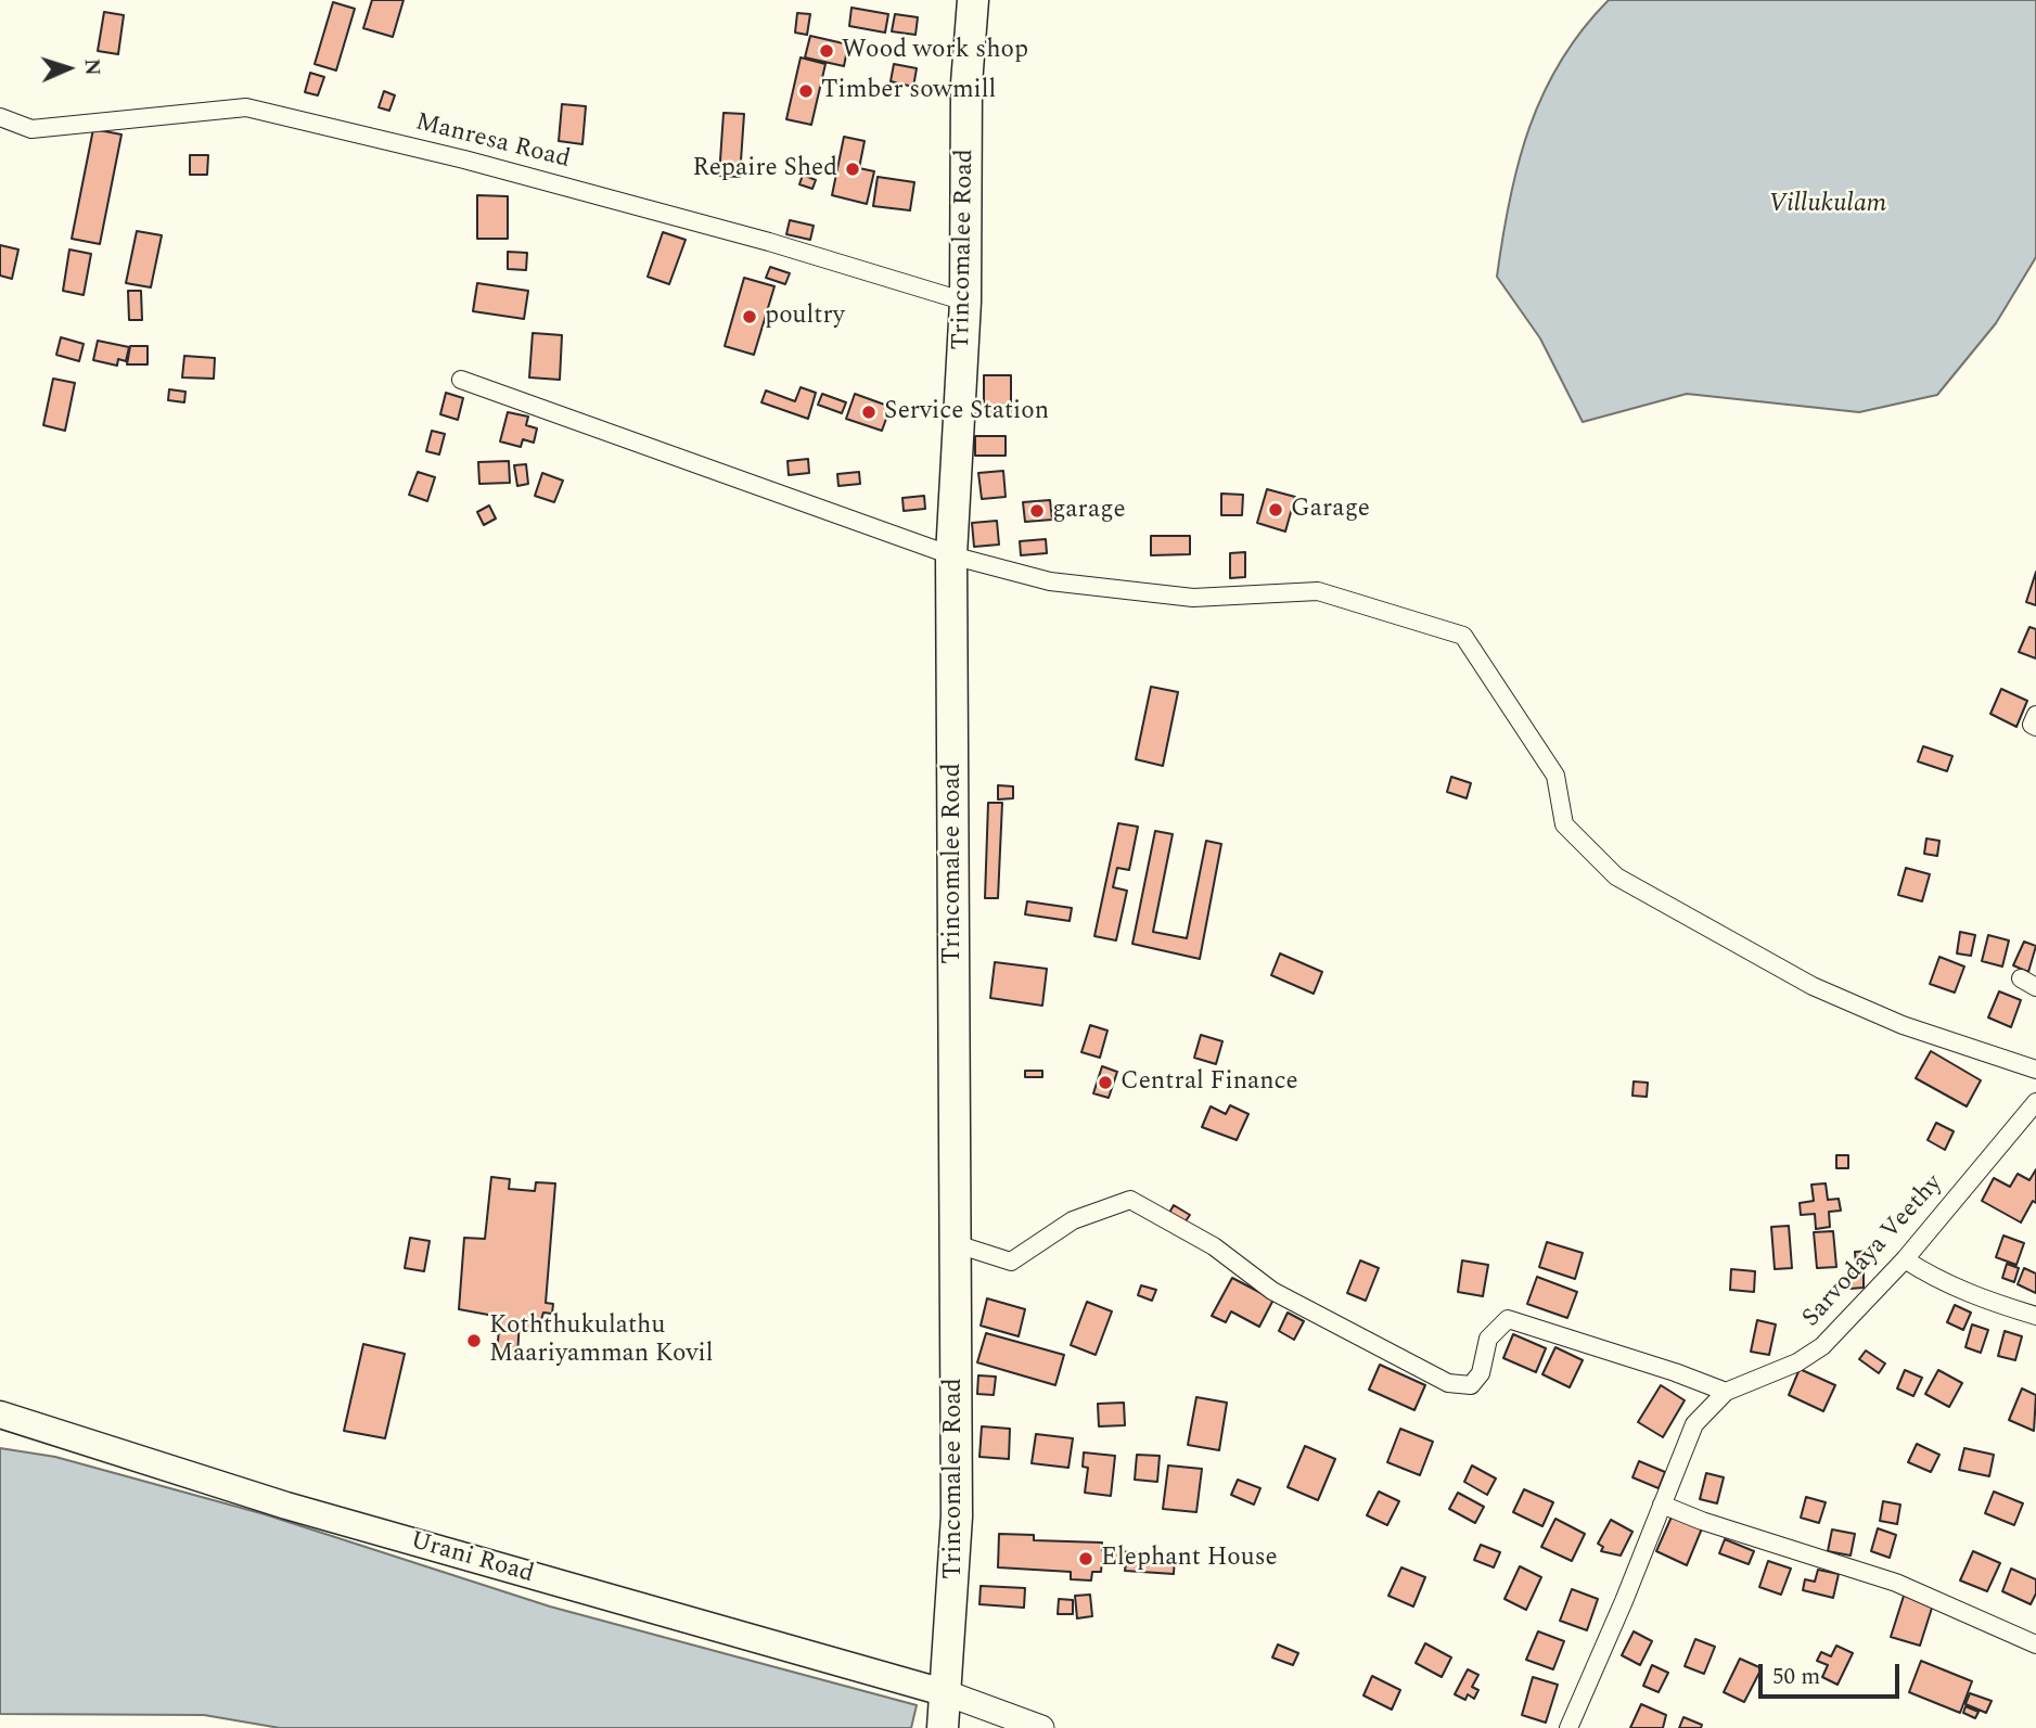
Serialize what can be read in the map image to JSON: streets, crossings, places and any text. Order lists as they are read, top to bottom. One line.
{"streets":{"highway":["Trincomalee Road"],"main road":["Urani Road"],"street":["Manresa Road","Sarvodaya Veethy"]},"crossings":[["Manresa Road","Trincomalee Road"],["Trincomalee Road","Urani Road"]],"water":["Villukulam"],"places":["Wood work shop","Timber sowmill","Repaire Shed","poultry","Service Station","Garage","garage","Central Finance","Koththukulathu Maariyamman Kovil","Elephant House"],"scale_bar":"50 m","north":"right"}
